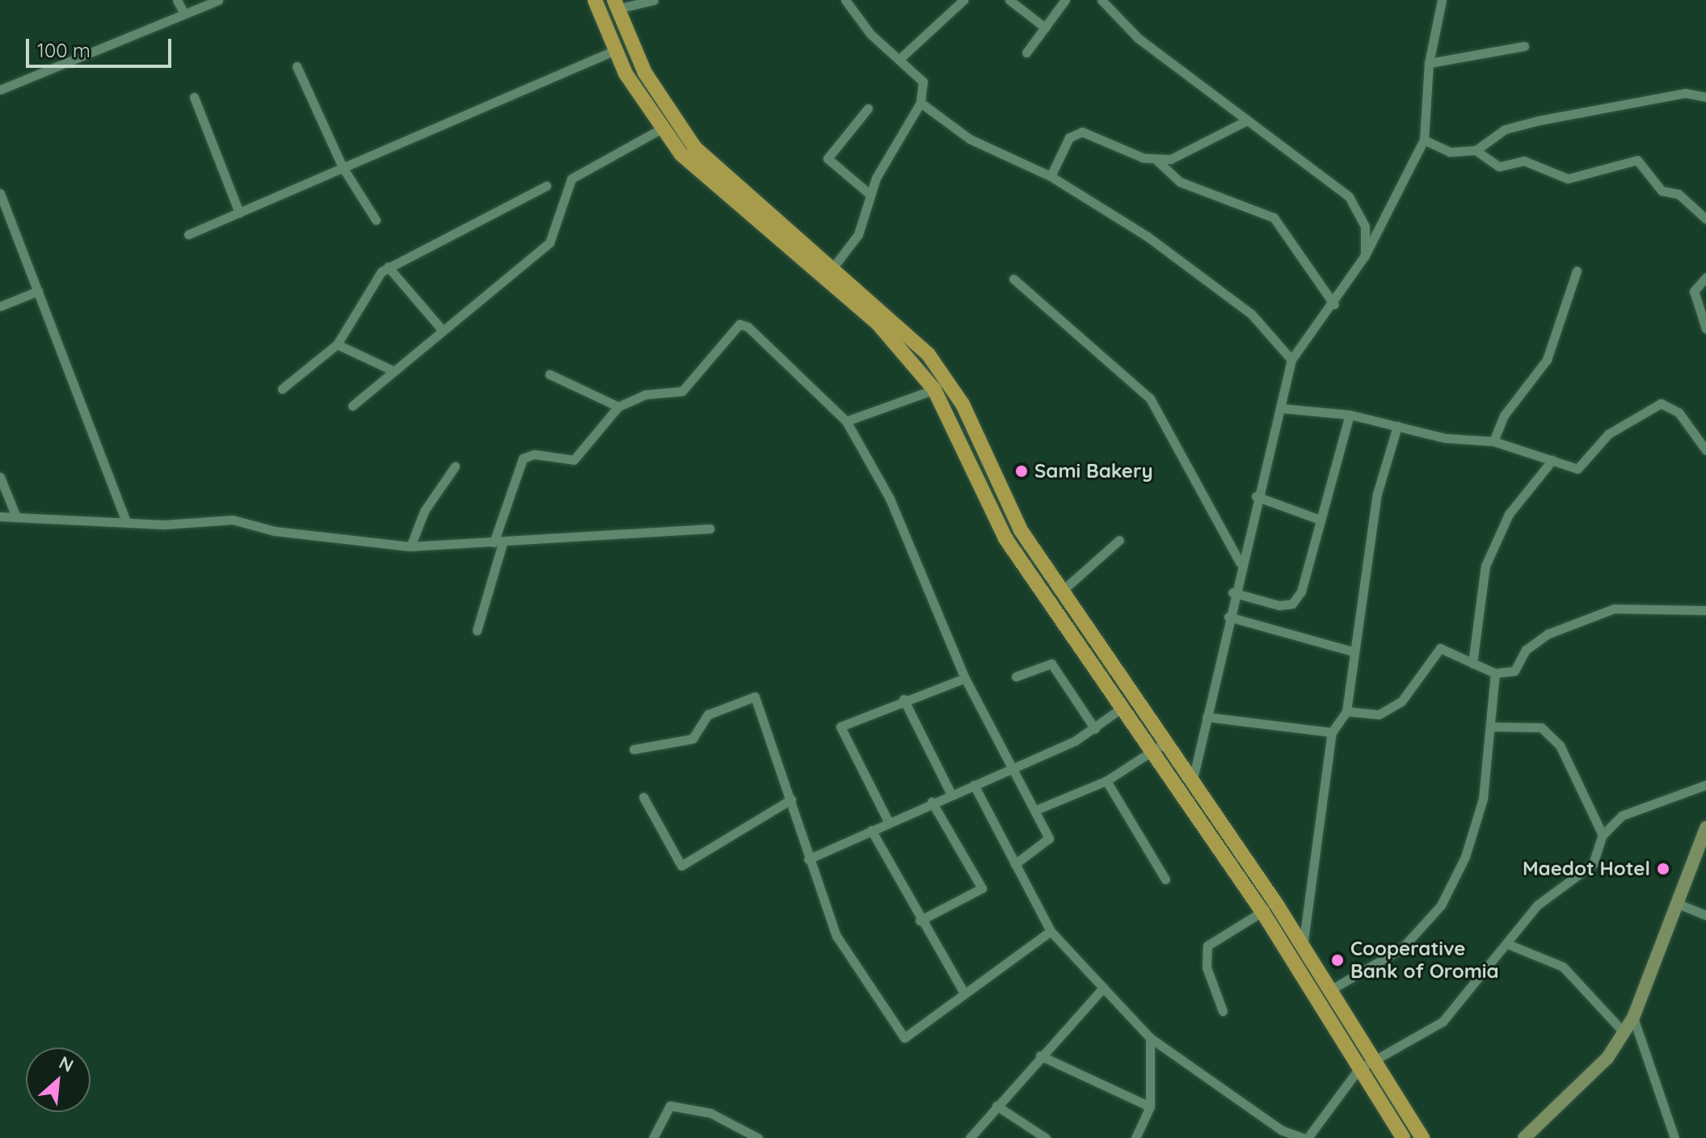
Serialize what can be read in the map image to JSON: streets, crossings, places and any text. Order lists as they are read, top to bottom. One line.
{"places":["Sami Bakery","Maedot Hotel","Cooperative Bank of Oromia"],"scale_bar":"100 m","north":"top right"}
